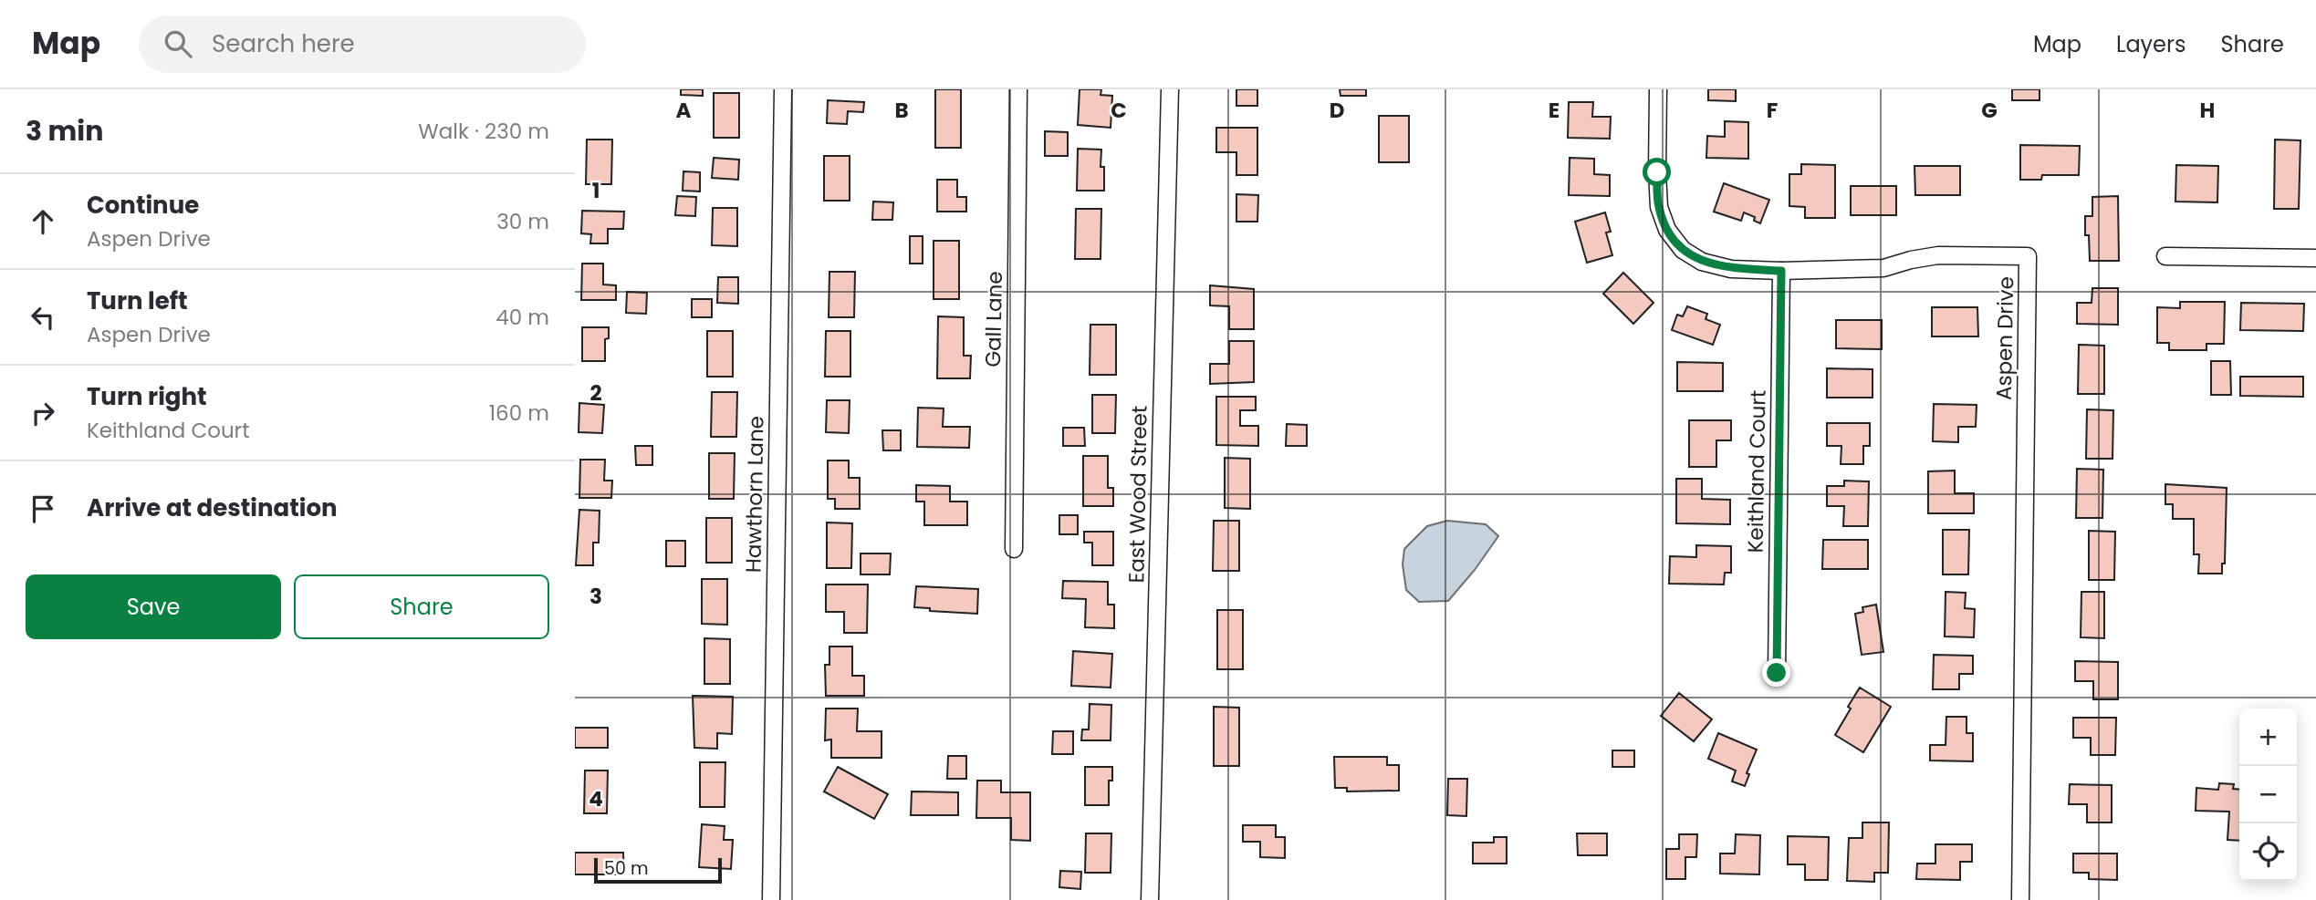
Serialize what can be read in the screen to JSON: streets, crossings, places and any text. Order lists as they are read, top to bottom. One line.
{"streets":{"street":["Gall Lane","Aspen Drive","Keithland Court","Hawthorn Lane","East Wood Street"]},"crossings":[["Aspen Drive","Keithland Court"]],"scale_bar":"50 m","page":{"header":"Map","search":"Search here","nav":["Map","Layers","Share"],"heading":["3 min","Walk · 230 m"],"list":[["Continue","Aspen Drive","30 m"],["Turn left","Aspen Drive","40 m"],["Turn right","Keithland Court","160 m"],"Arrive at destination"],"buttons":["Save","Share"],"map_buttons":["+","−"],"scale":"50 m"},"grid":{"columns":["A","B","C","D","E","F","G","H"],"rows":["1","2","3","4"]}}
